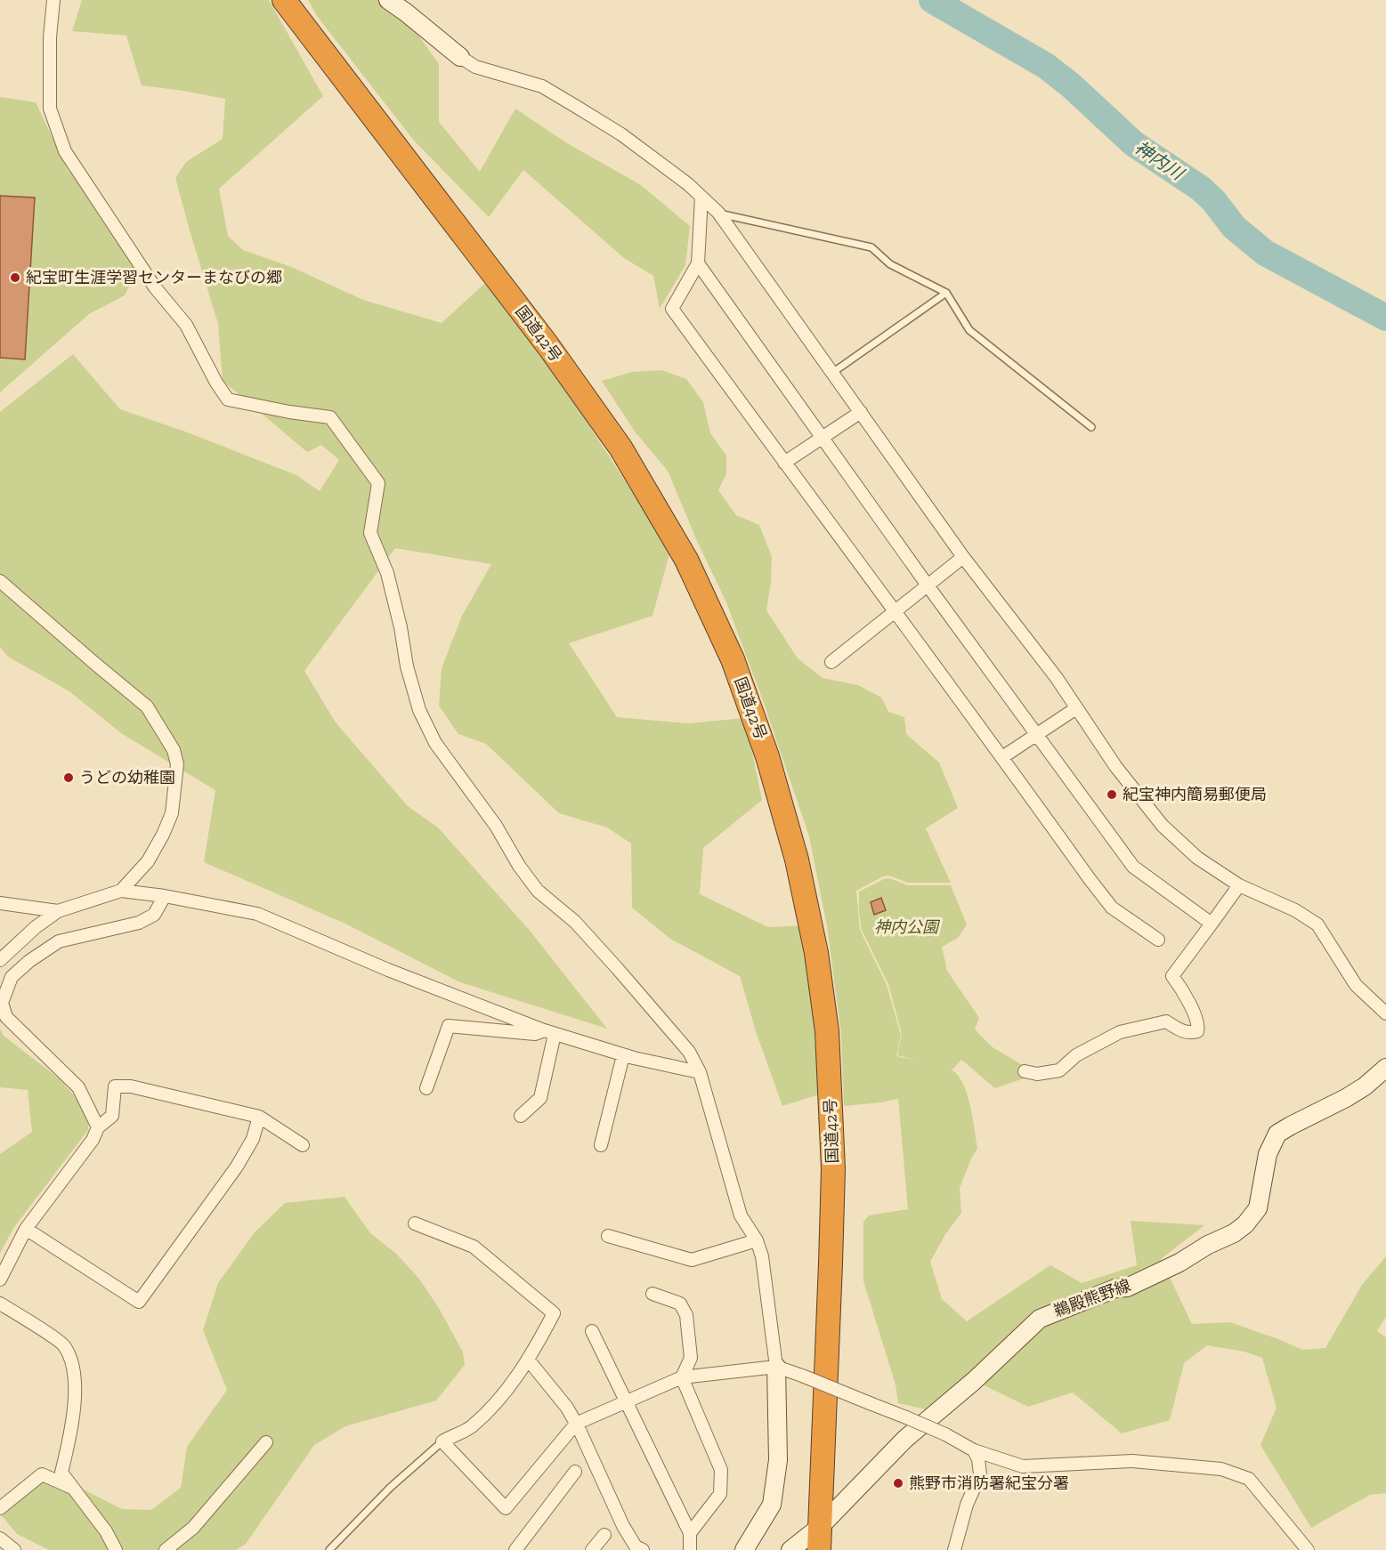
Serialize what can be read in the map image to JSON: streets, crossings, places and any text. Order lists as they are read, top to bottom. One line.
{"streets":{"highway":["国道42号"],"main road":["鵜殿熊野線"]},"crossings":[["国道42号","鵜殿熊野線"]],"water":["神内川"],"parks":["神内公園"],"places":["紀宝町生涯学習センターまなびの郷","うどの幼稚園","紀宝神内簡易郵便局","熊野市消防署紀宝分署"]}
